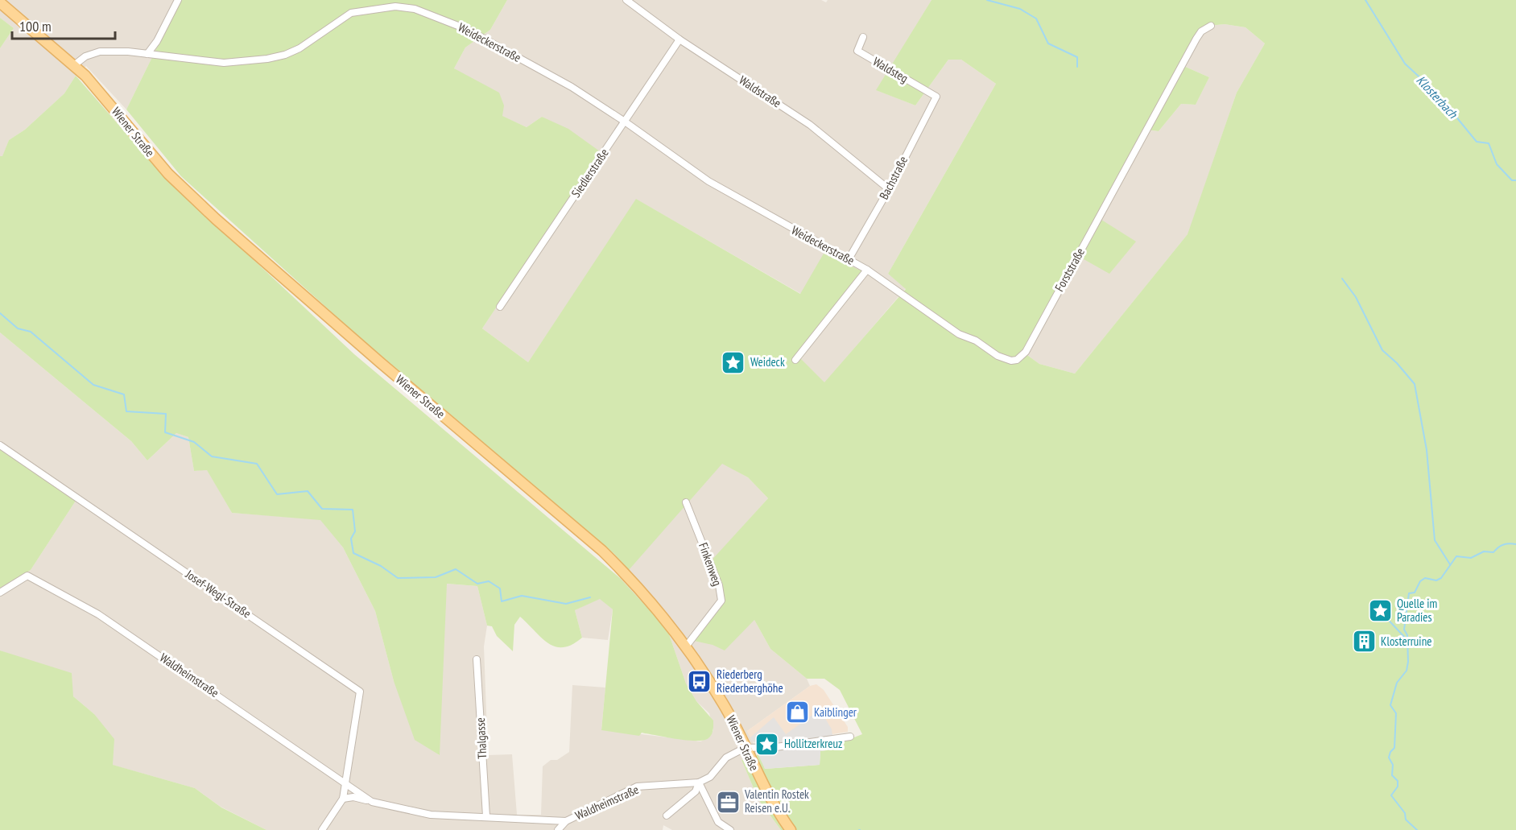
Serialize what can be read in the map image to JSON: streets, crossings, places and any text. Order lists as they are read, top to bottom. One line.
{"streets":{"main road":["Wiener Straße"],"street":["Weideckerstraße","Waldsteg","Waldstraße","Siedlerstraße","Bachstraße","Forststraße","Finkenweg","Josef-Wegl-Straße","Waldheimstraße","Thalgasse"]},"crossings":[["Weideckerstraße","Wiener Straße"],["Weideckerstraße","Siedlerstraße"],["Weideckerstraße","Bachstraße"],["Weideckerstraße","Forststraße"],["Waldsteg","Bachstraße"],["Waldstraße","Siedlerstraße"],["Waldstraße","Bachstraße"],["Wiener Straße","Finkenweg"],["Josef-Wegl-Straße","Waldheimstraße"],["Waldheimstraße","Thalgasse"]],"water":["Klosterbach"],"places":{"place":["Weideck","Quelle im Paradies","Hollitzerkreuz"],"building":["Klosterruine"],"bus stop":["Riederberg Riederberghöhe"],"shop":["Kaiblinger"],"office":["Valentin Rostek Reisen e.U."]},"scale_bar":"100 m"}
